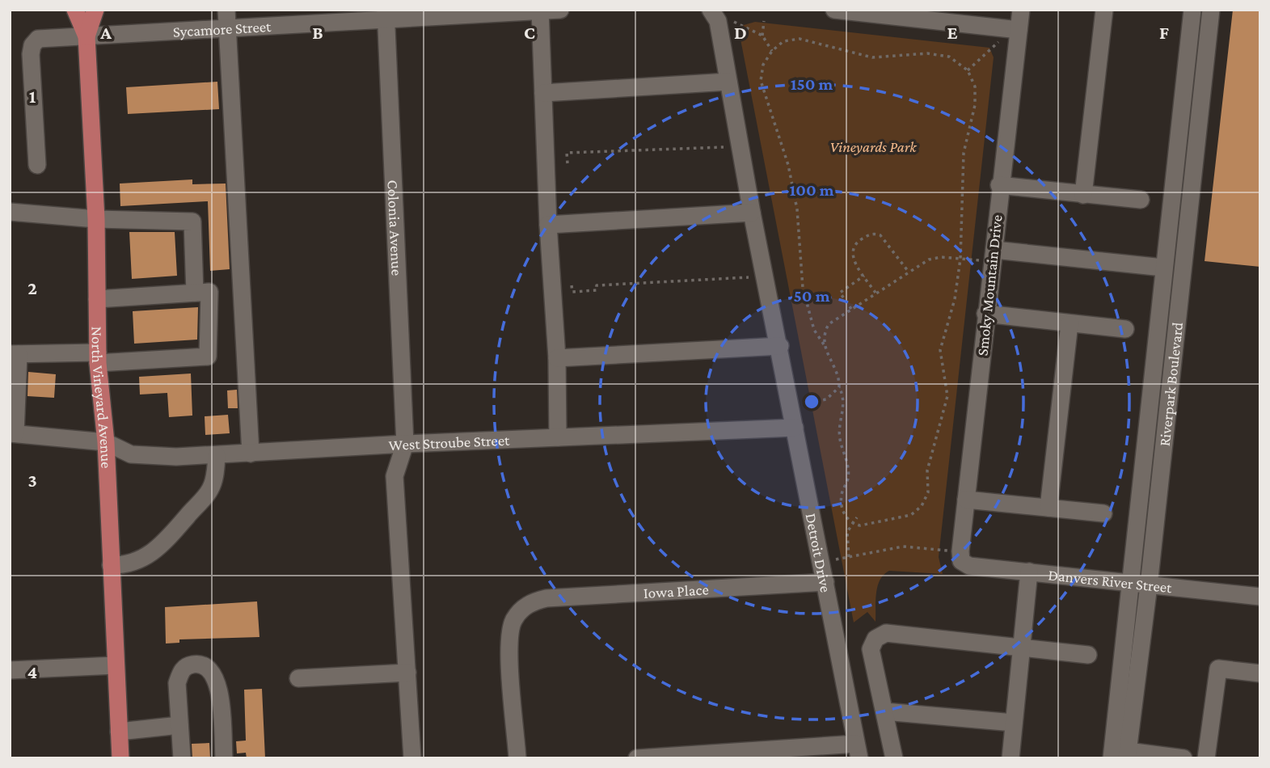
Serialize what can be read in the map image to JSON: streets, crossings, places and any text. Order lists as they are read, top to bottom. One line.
{"streets":{"main road":["North Vineyard Avenue"],"street":["Sycamore Street","Colonia Avenue","Smoky Mountain Drive","Riverpark Boulevard","West Stroube Street","Detroit Drive","Danvers River Street","Iowa Place"]},"crossings":[["Sycamore Street","Colonia Avenue"],["Sycamore Street","North Vineyard Avenue"],["Colonia Avenue","West Stroube Street"],["Smoky Mountain Drive","Danvers River Street"],["Riverpark Boulevard","Danvers River Street"],["North Vineyard Avenue","West Stroube Street"],["West Stroube Street","Detroit Drive"],["Detroit Drive","Iowa Place"]],"parks":["Vineyards Park"],"grid":{"columns":["A","B","C","D","E","F"],"rows":["1","2","3","4"]},"rings":["150 m","100 m","50 m"]}
